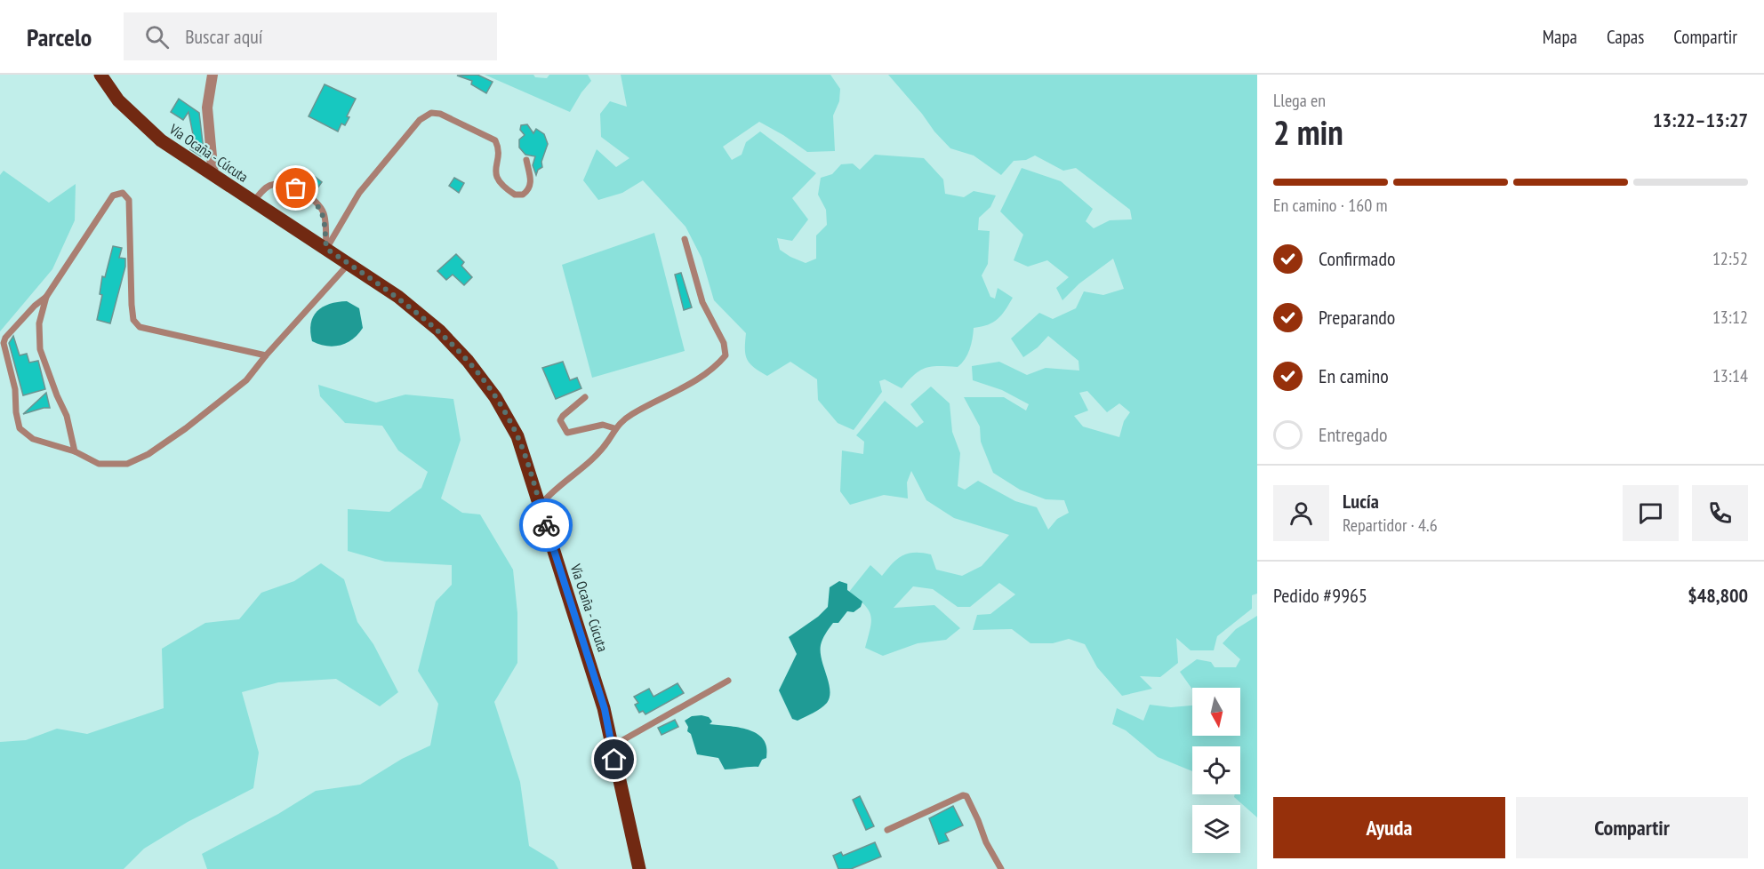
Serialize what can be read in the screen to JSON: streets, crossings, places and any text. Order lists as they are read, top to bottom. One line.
{"streets":{"main road":["Vía Ocaña - Cúcuta"]},"north":"bottom","page":{"header":"Parcelo","search":"Buscar aquí","nav":["Mapa","Capas","Compartir"],"heading":["2 min","Llega en","13:22–13:27"],"panel":["Lucía","Repartidor · 4.6","Pedido #9965","$48,800"],"bar":"En camino · 160 m","list":[["Confirmado","12:52"],["Preparando","13:12"],["En camino","13:14"],"Entregado"],"buttons":["Ayuda","Compartir"]}}
